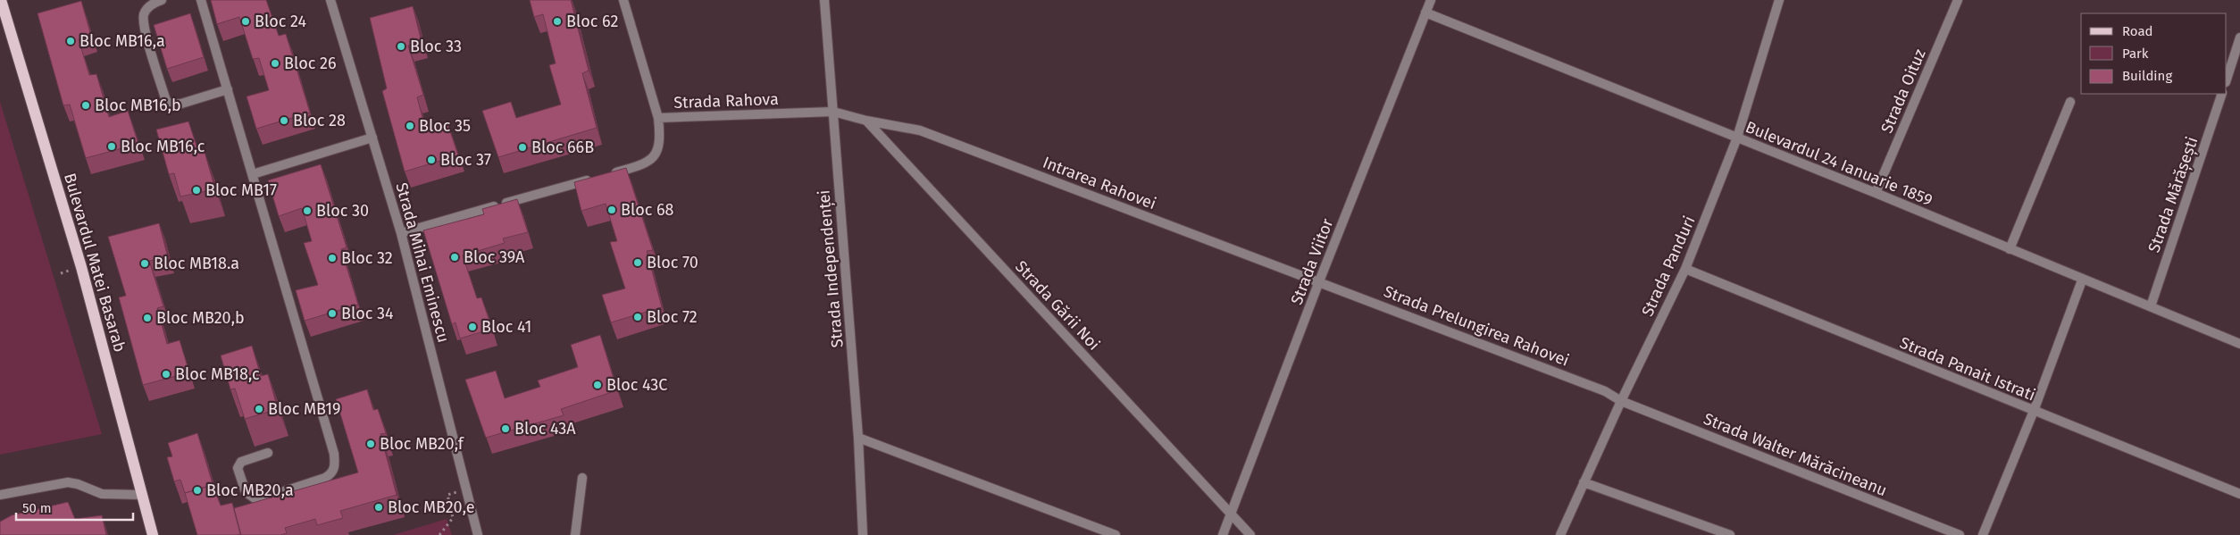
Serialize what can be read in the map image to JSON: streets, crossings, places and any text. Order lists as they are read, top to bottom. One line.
{"streets":{"main road":["Bulevardul Matei Basarab"],"street":["Strada Oituz","Strada Rahova","Bulevardul 24 Ianuarie 1859","Intrarea Rahovei","Strada Mărășești","Strada Viitor","Strada Mihai Eminescu","Strada Panduri","Strada Independenței","Strada Gării Noi","Strada Prelungirea Rahovei","Strada Panait Istrati","Strada Walter Mărăcineanu"]},"crossings":[["Strada Oituz","Bulevardul 24 Ianuarie 1859"],["Strada Rahova","Strada Mihai Eminescu"],["Strada Rahova","Strada Independenței"],["Bulevardul 24 Ianuarie 1859","Strada Mărășești"],["Bulevardul 24 Ianuarie 1859","Strada Viitor"],["Bulevardul 24 Ianuarie 1859","Strada Panduri"],["Intrarea Rahovei","Strada Viitor"],["Intrarea Rahovei","Strada Gării Noi"],["Intrarea Rahovei","Strada Prelungirea Rahovei"],["Strada Viitor","Strada Gării Noi"],["Strada Viitor","Strada Prelungirea Rahovei"],["Strada Panduri","Strada Prelungirea Rahovei"],["Strada Panduri","Strada Panait Istrati"],["Strada Panduri","Strada Walter Mărăcineanu"],["Strada Prelungirea Rahovei","Strada Walter Mărăcineanu"]],"places":["Bloc 24","Bloc 62","Bloc MB16,a","Bloc 33","Bloc 26","Bloc MB16,b","Bloc 28","Bloc 35","Bloc MB16,c","Bloc 66B","Bloc 37","Bloc MB17","Bloc 68","Bloc 30","Bloc 39A","Bloc 32","Bloc 70","Bloc MB18.a","Bloc 34","Bloc 72","Bloc MB20,b","Bloc 41","Bloc MB18,c","Bloc 43C","Bloc MB19","Bloc 43A","Bloc MB20,f","Bloc MB20,a","Bloc MB20,e"],"legend":["Road","Park","Building"],"scale_bar":"50 m"}
